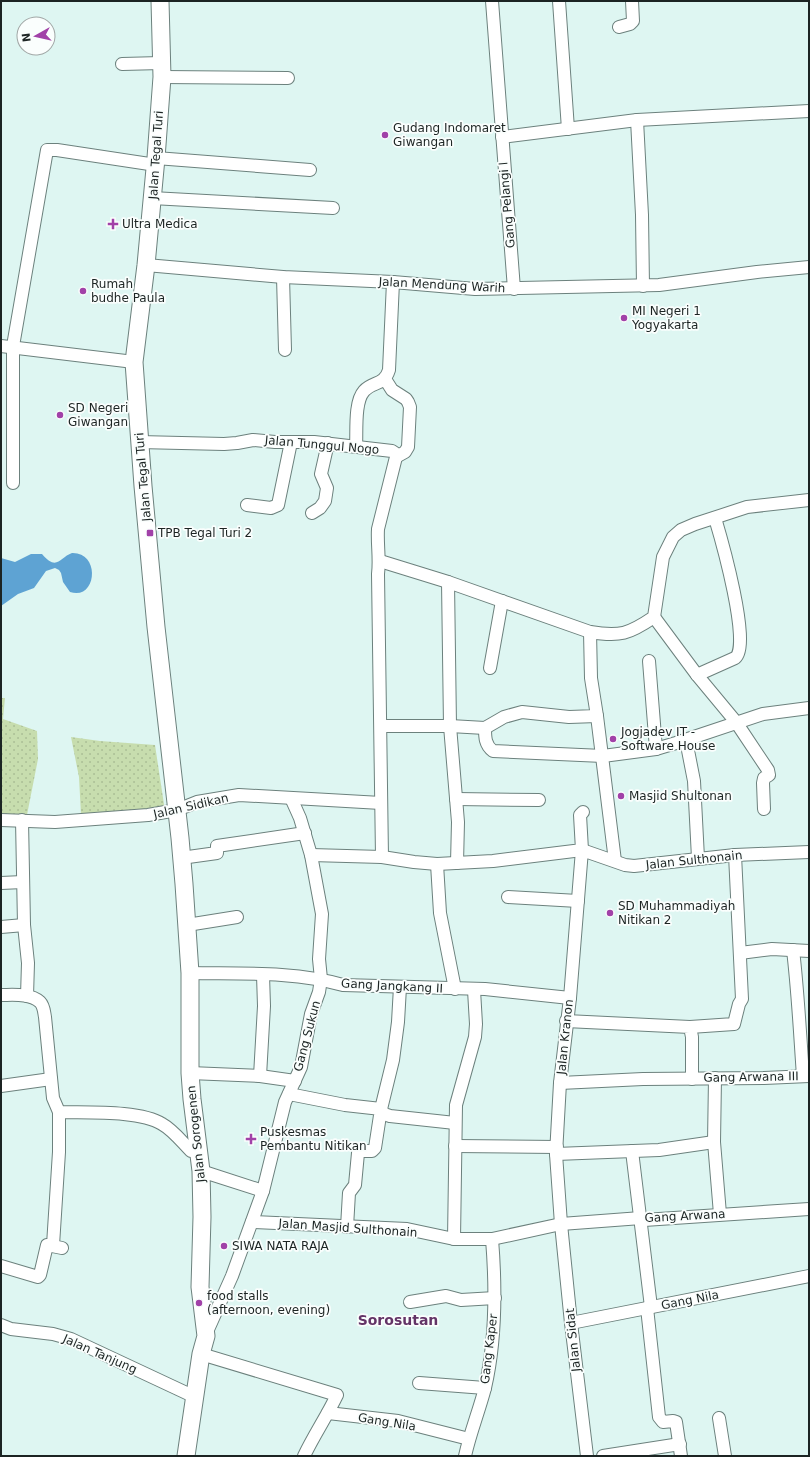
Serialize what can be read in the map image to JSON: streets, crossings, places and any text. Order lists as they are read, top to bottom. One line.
{"streets":{"main road":["Jalan Tegal Turi","Jalan Sorogenen"],"street":["Gang Pelangi I","Jalan Mendung Warih","Jalan Tunggul Nogo","Jalan Sidikan","Jalan Sulthonain","Gang Jangkang II","Gang Sukun","Jalan Kranon","Gang Arwana III","Gang Arwana","Jalan Masjid Sulthonain","Gang Nila","Jalan Sidat","Gang Kaper","Jalan Tanjung"]},"crossings":[["Jalan Tegal Turi","Jalan Mendung Warih"],["Jalan Tegal Turi","Jalan Tunggul Nogo"],["Jalan Tegal Turi","Jalan Sidikan"],["Jalan Tegal Turi","Jalan Sorogenen"],["Gang Pelangi I","Jalan Mendung Warih"],["Jalan Tunggul Nogo","Jalan Sidikan"],["Jalan Sidikan","Gang Sukun"],["Jalan Sidikan","Jalan Sorogenen"],["Jalan Sulthonain","Jalan Kranon"],["Gang Jangkang II","Gang Sukun"],["Gang Jangkang II","Jalan Kranon"],["Gang Jangkang II","Jalan Sorogenen"],["Gang Sukun","Jalan Sorogenen"],["Gang Sukun","Jalan Masjid Sulthonain"],["Jalan Kranon","Gang Arwana III"],["Jalan Kranon","Gang Arwana"],["Jalan Kranon","Jalan Masjid Sulthonain"],["Jalan Kranon","Jalan Sidat"],["Jalan Sorogenen","Jalan Tanjung"],["Gang Arwana","Jalan Masjid Sulthonain"],["Gang Arwana","Jalan Sidat"],["Jalan Masjid Sulthonain","Jalan Sidat"],["Jalan Masjid Sulthonain","Gang Kaper"],["Gang Nila","Jalan Sidat"],["Gang Nila","Gang Kaper"]],"districts":["Sorosutan"],"places":{"other":["Gudang Indomaret Giwangan","Rumah budhe Paula","MI Negeri 1 Yogyakarta","SD Negeri Giwangan","Jogjadev IT - Software House","Masjid Shultonan","SD Muhammadiyah Nitikan 2","SIWA NATA RAJA","food stalls (afternoon, evening)"],"health":["Ultra Medica","Puskesmas Pembantu Nitikan"],"transit":["TPB Tegal Turi 2"]},"north":"left"}
